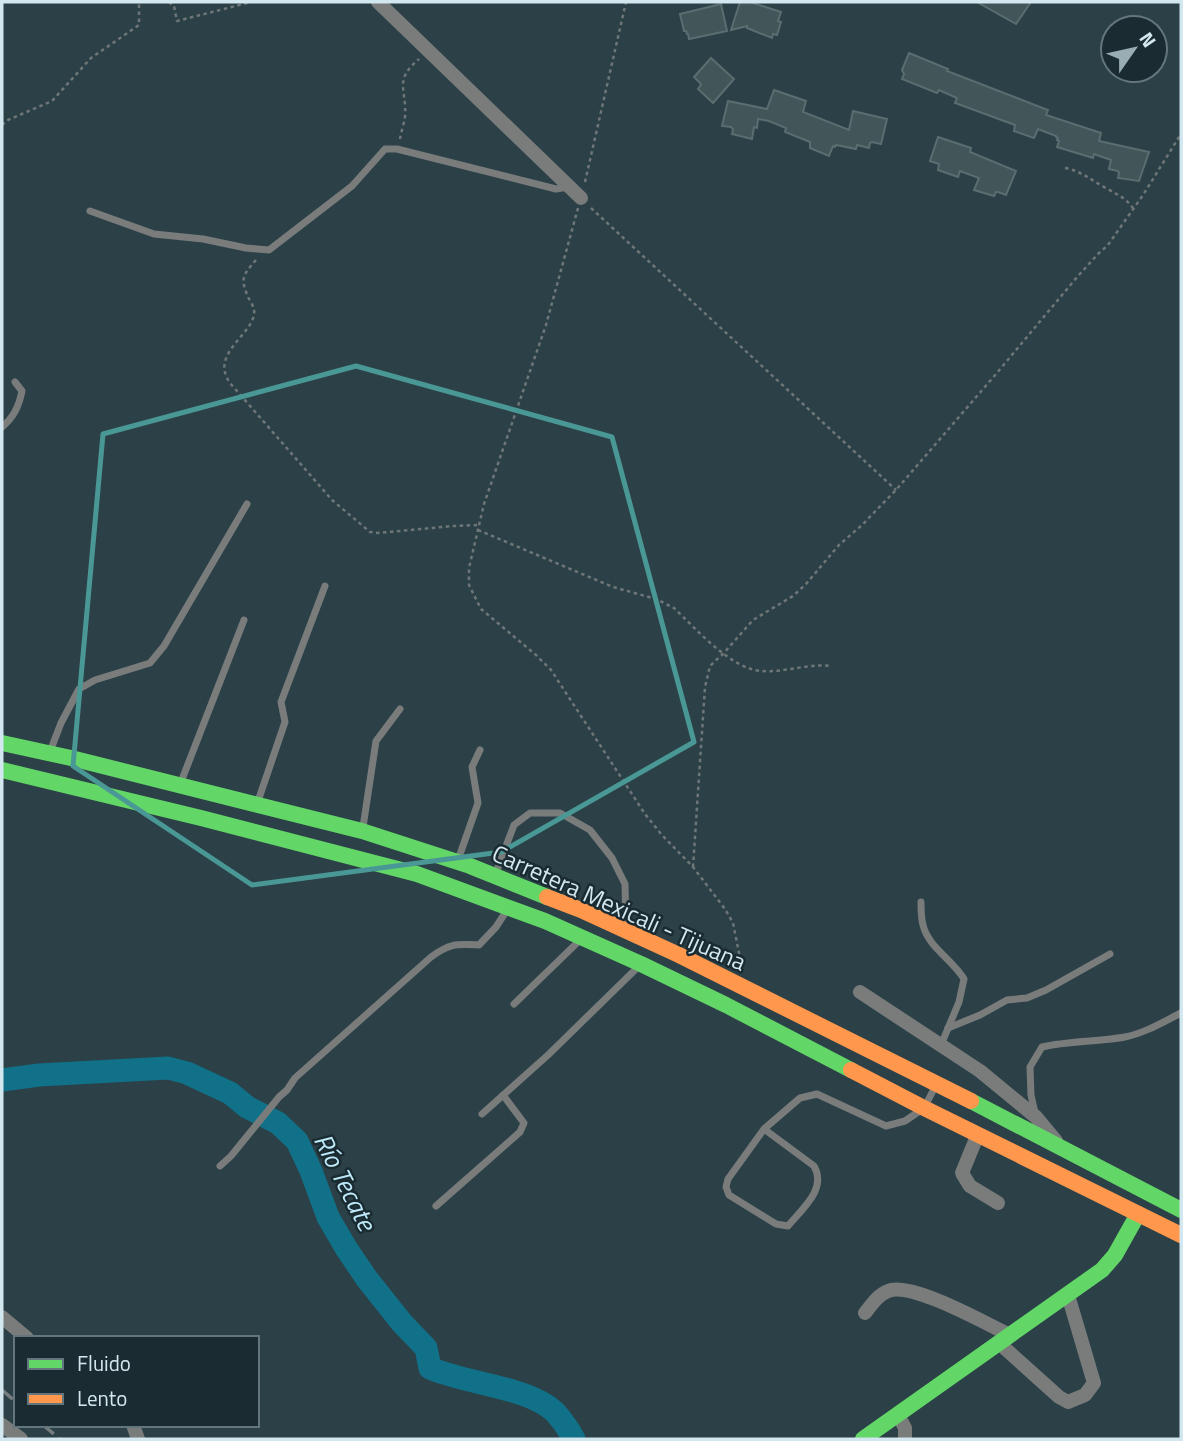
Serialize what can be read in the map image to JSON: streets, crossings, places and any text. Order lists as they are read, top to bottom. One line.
{"streets":{"main road":["Carretera Mexicali - Tijuana"]},"water":["Río Tecate"],"legend":["Fluido","Lento"],"north":"top right"}
